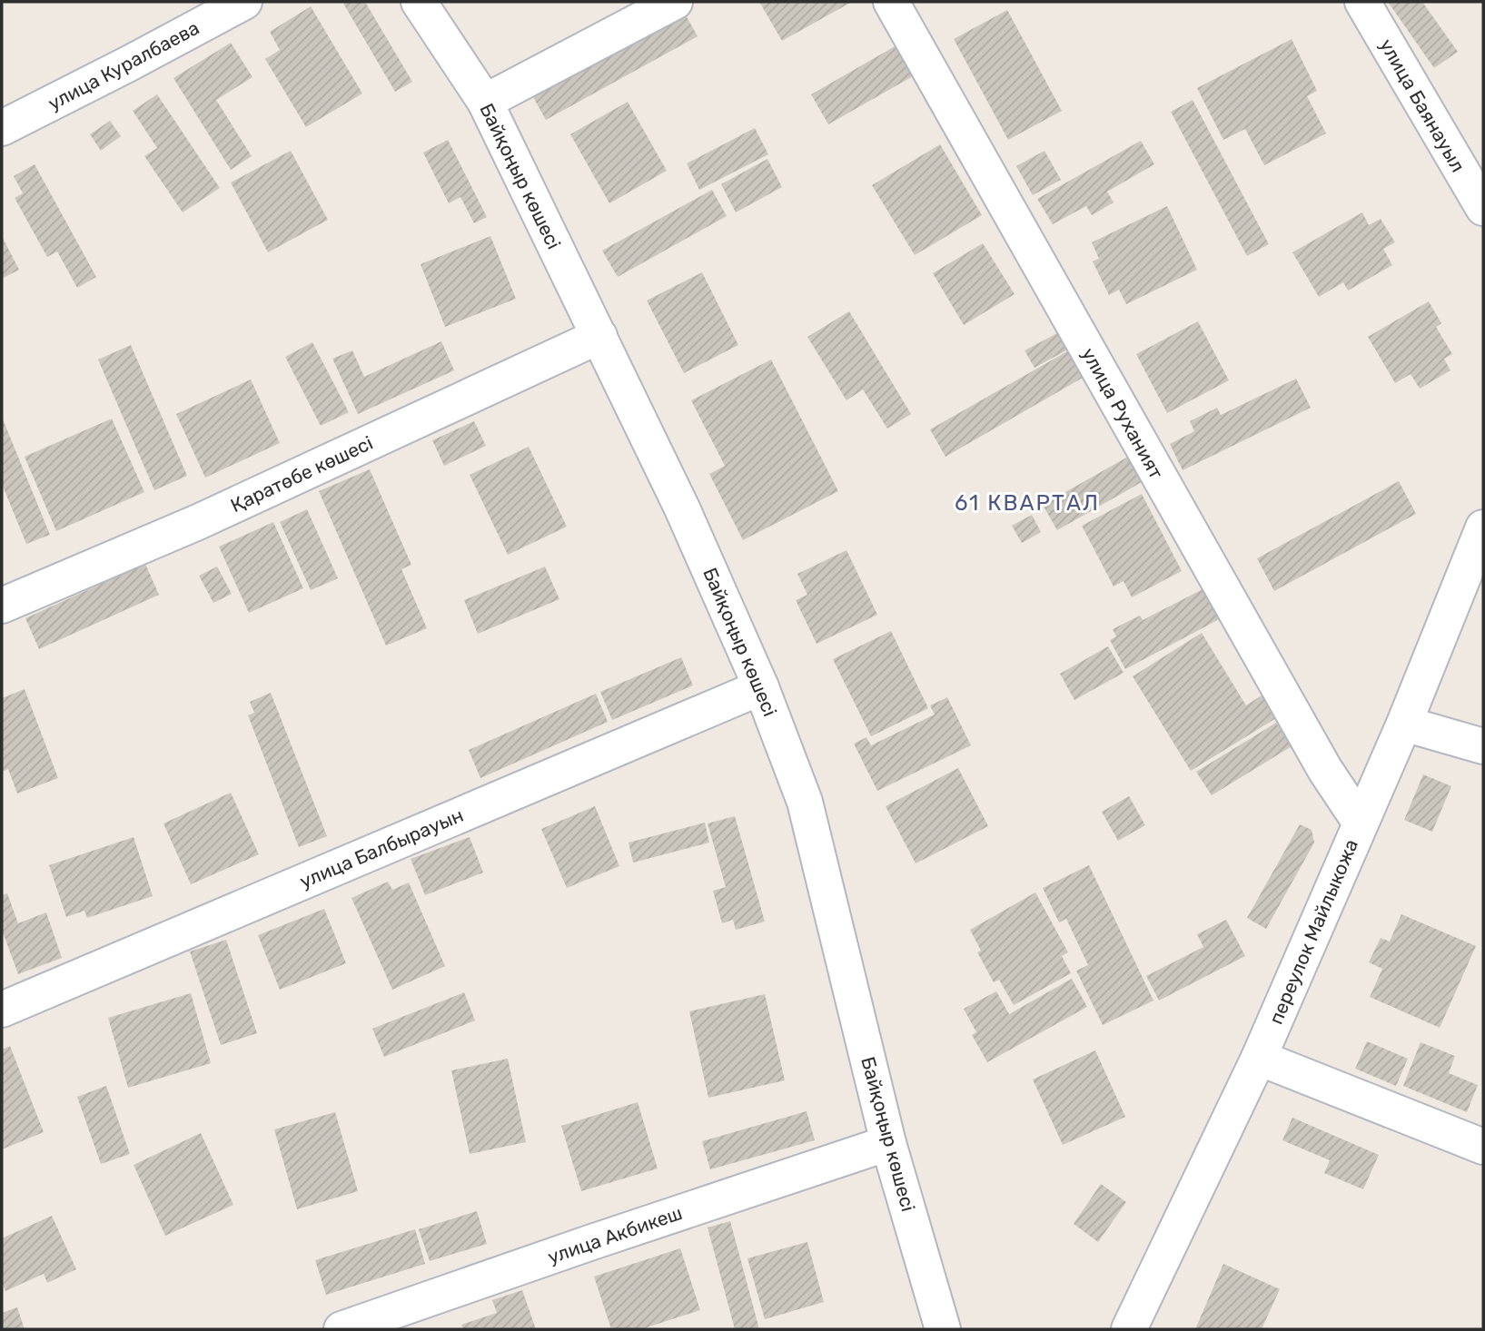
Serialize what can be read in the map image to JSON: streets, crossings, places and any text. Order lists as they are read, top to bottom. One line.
{"streets":{"street":["улица Куралбаева","улица Баянауыл","Байқоңыр көшесі","улица Руханият","Қаратөбе көшесі","улица Балбырауын","переулок Майлыкожа","улица Акбикеш"]},"crossings":[["Байқоңыр көшесі","Қаратөбе көшесі"],["Байқоңыр көшесі","улица Балбырауын"],["Байқоңыр көшесі","улица Акбикеш"],["улица Руханият","переулок Майлыкожа"]],"districts":["61 КВАРТАЛ"]}
